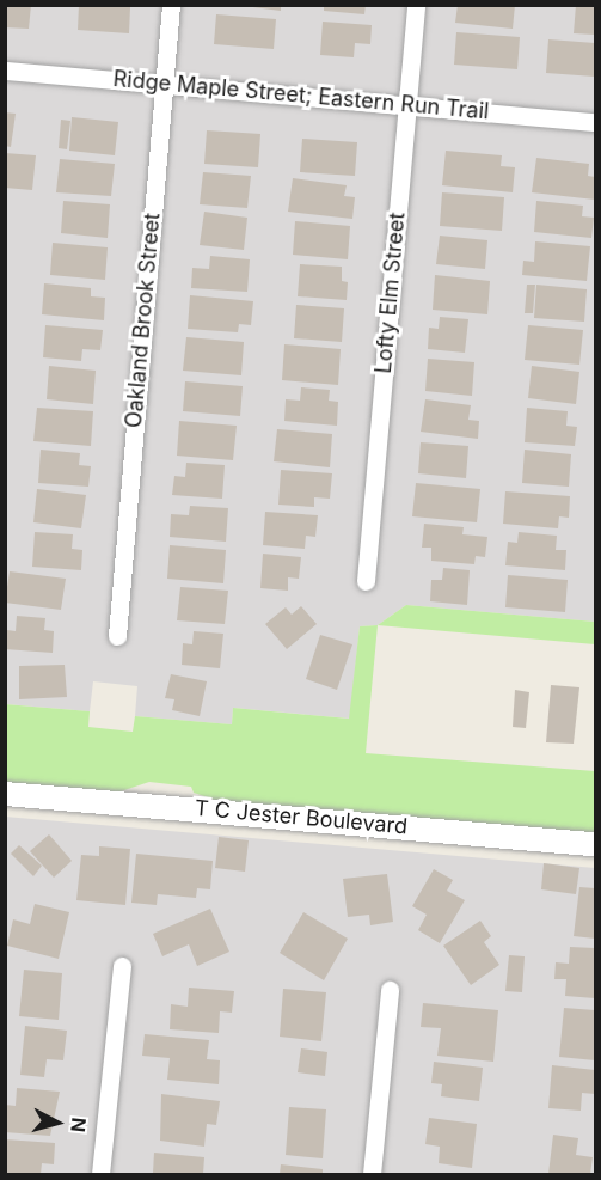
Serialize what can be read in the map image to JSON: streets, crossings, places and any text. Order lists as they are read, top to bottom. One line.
{"streets":{"street":["Ridge Maple Street; Eastern Run Trail","Lofty Elm Street","Oakland Brook Street","T C Jester Boulevard"]},"crossings":[["Ridge Maple Street; Eastern Run Trail","Lofty Elm Street"],["Ridge Maple Street; Eastern Run Trail","Oakland Brook Street"]],"north":"right"}
